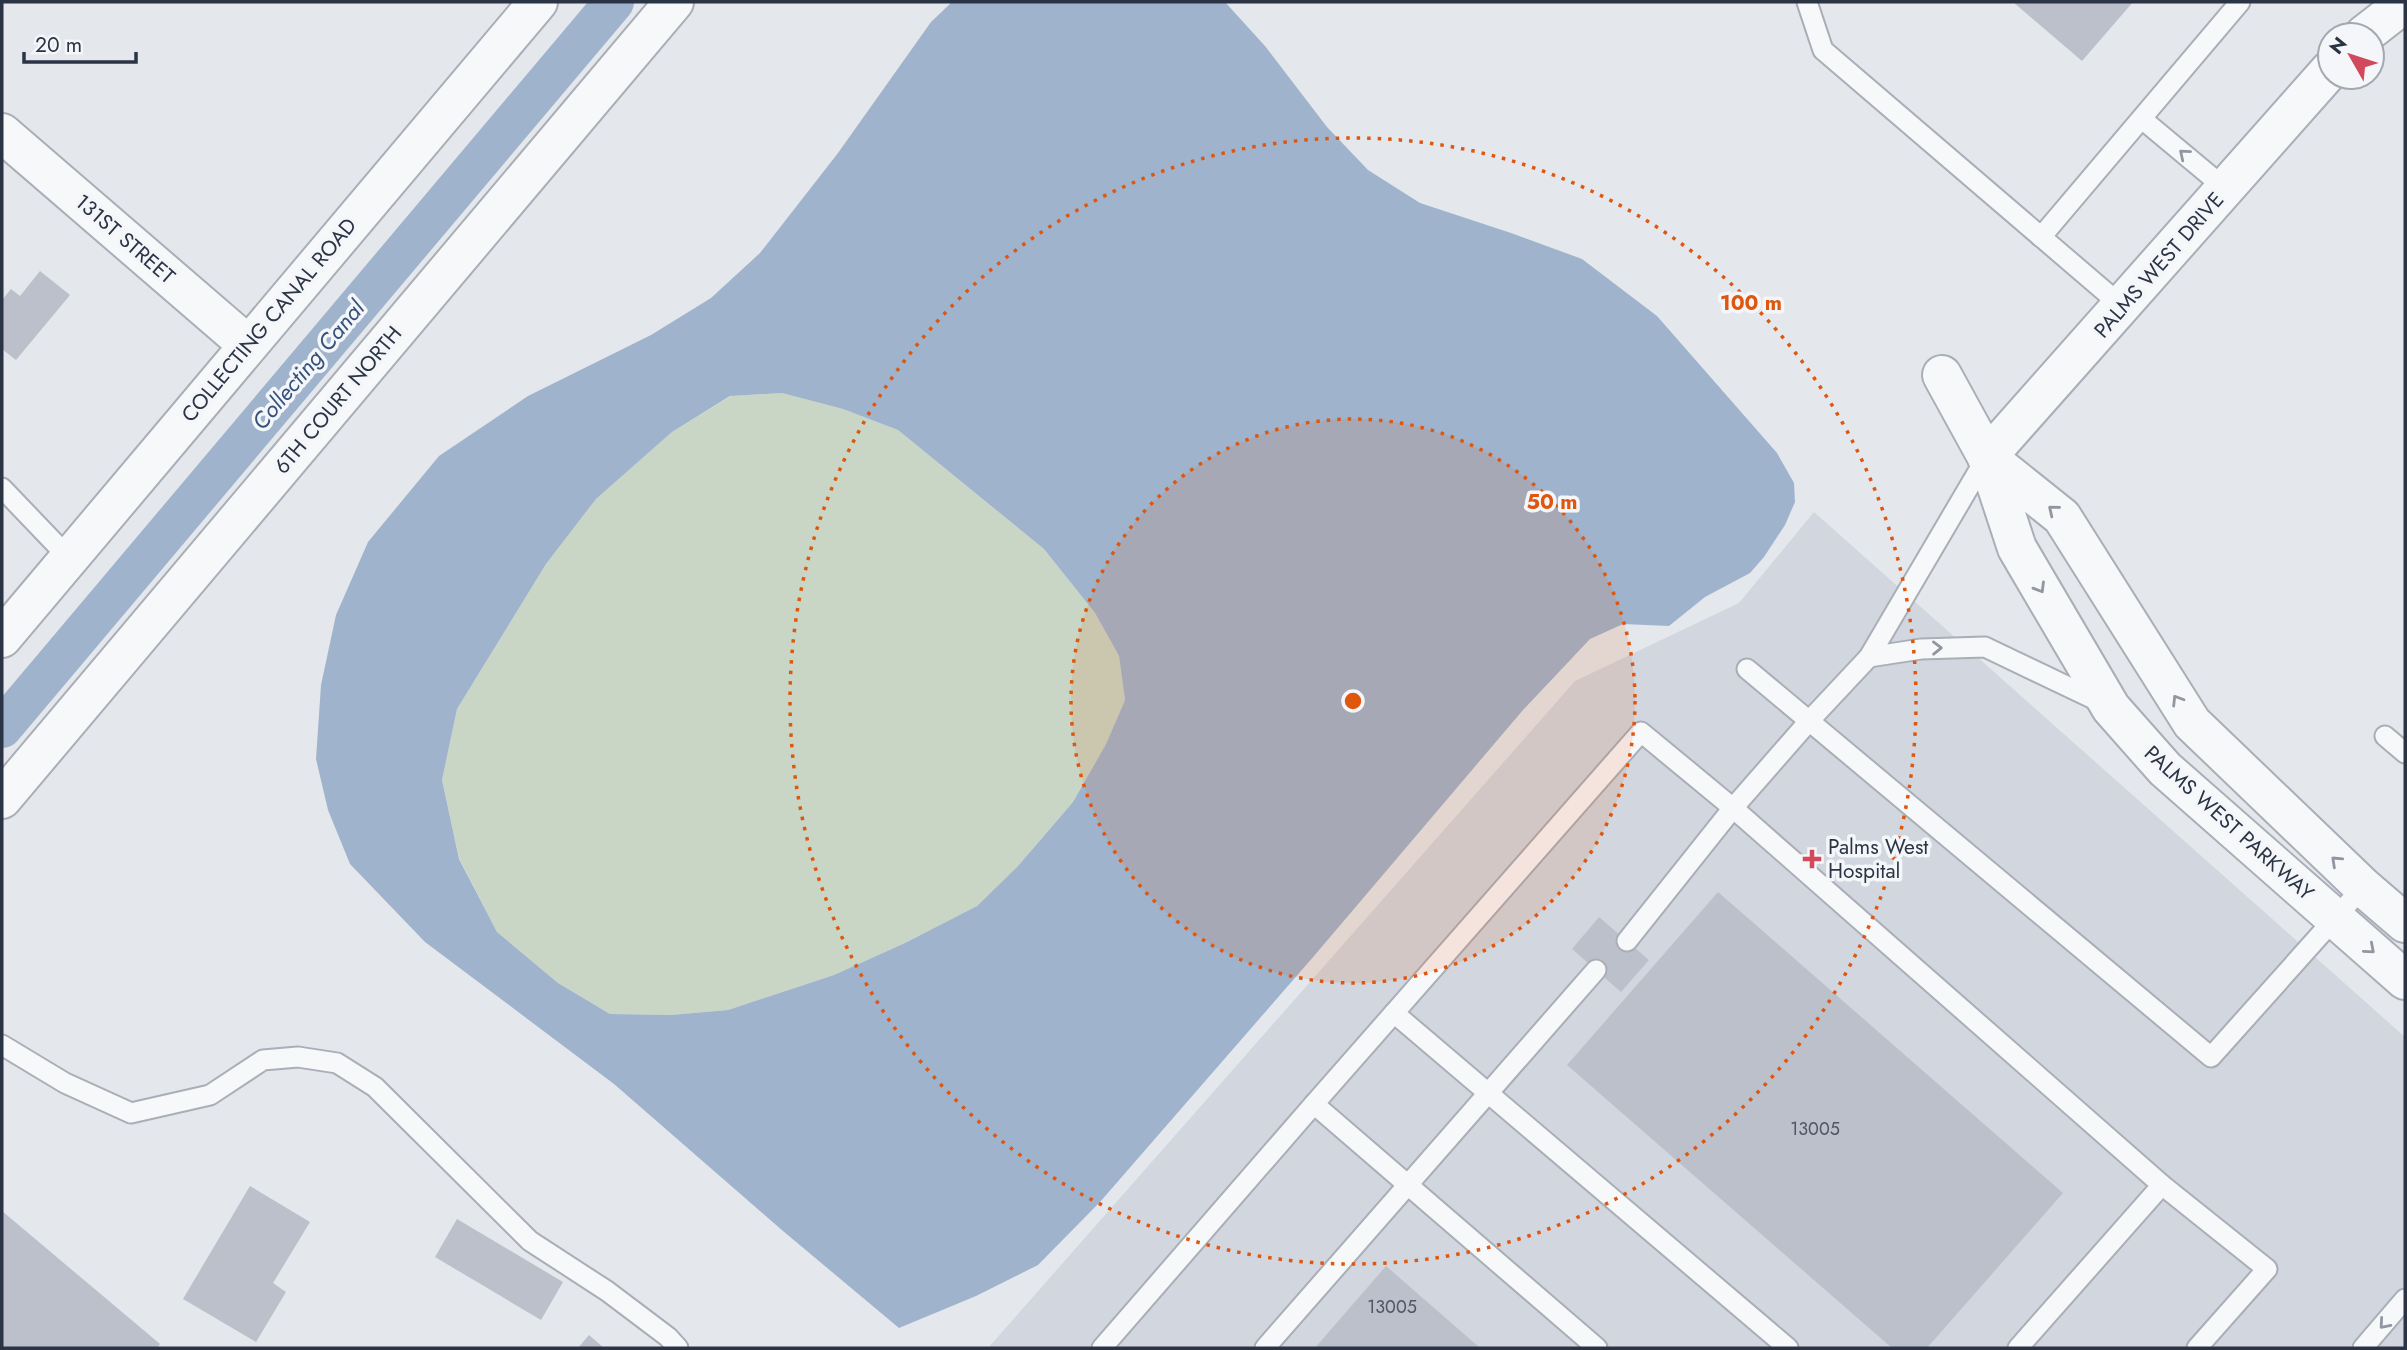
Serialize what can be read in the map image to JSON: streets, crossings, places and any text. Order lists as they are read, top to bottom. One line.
{"streets":{"street":["131ST STREET","PALMS WEST DRIVE","COLLECTING CANAL ROAD","6TH COURT NORTH","PALMS WEST PARKWAY"]},"crossings":[["131ST STREET","COLLECTING CANAL ROAD"],["PALMS WEST DRIVE","PALMS WEST PARKWAY"]],"water":["Collecting Canal"],"places":{"health":["Palms West Hospital"]},"house_numbers":["13005","13005"],"scale_bar":"20 m","north":"top left","rings":["100 m","50 m"]}
